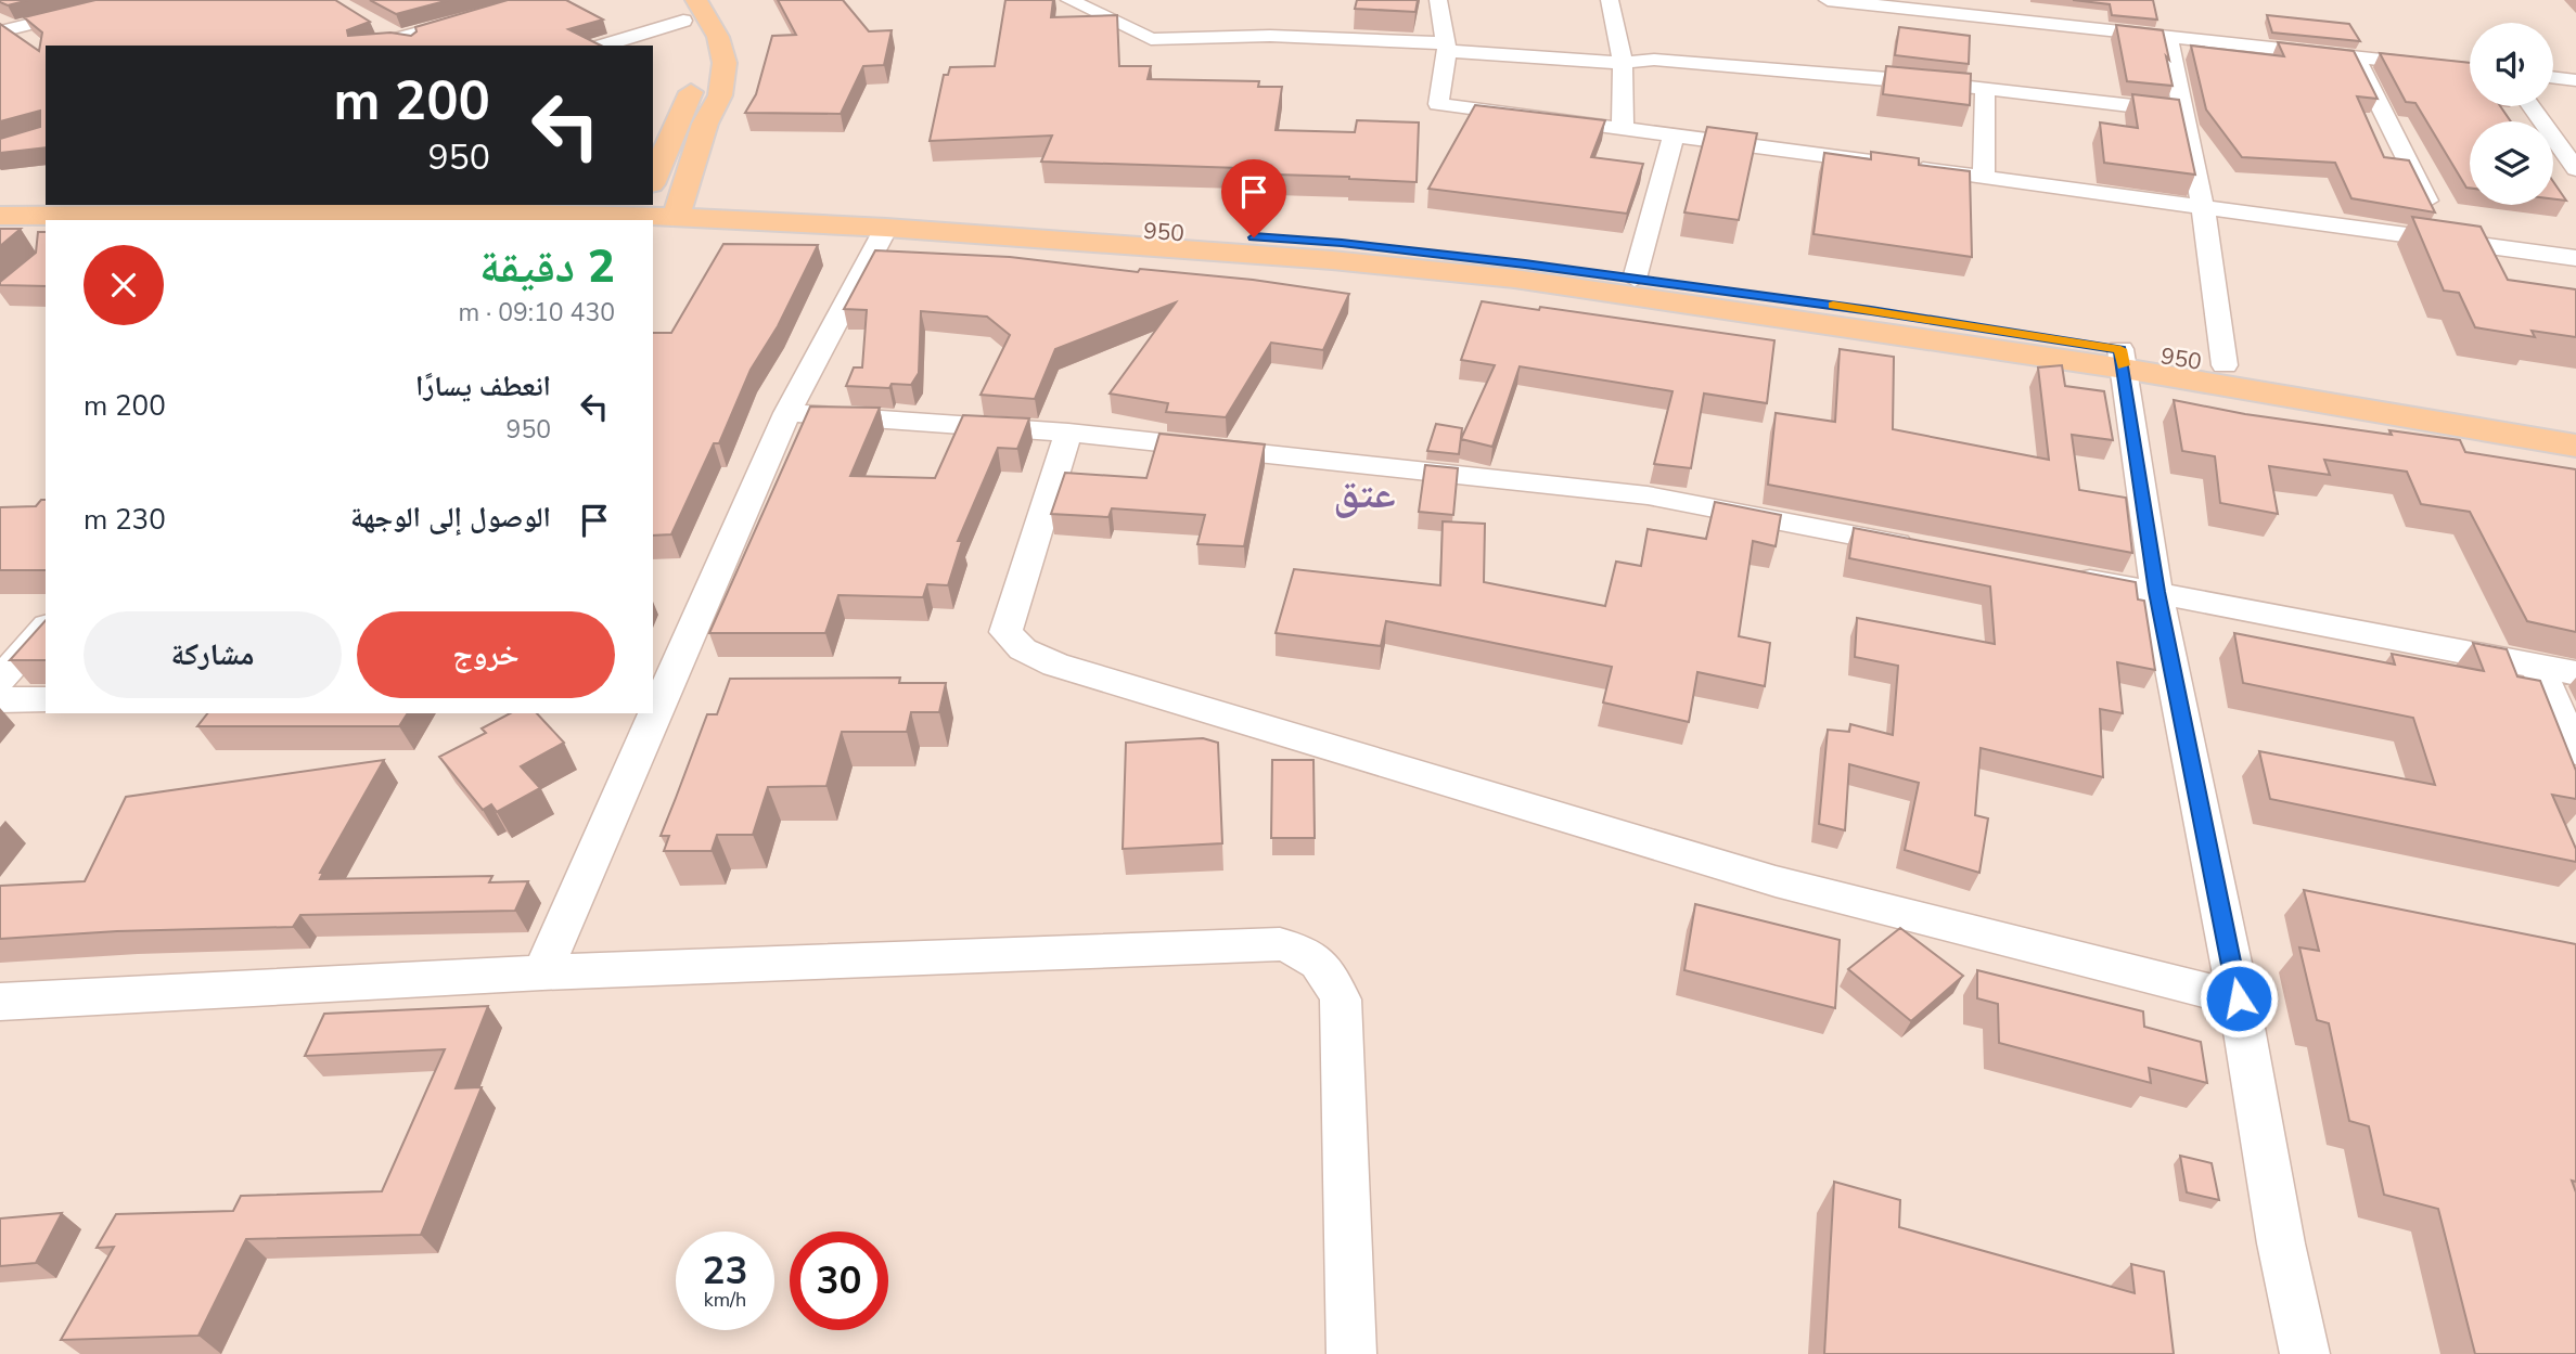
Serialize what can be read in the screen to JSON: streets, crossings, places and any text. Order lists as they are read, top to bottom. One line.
{"streets":{"main road":["950"]},"districts":["عتق"],"page":{"turn":["200 m","950"],"heading":["2 دقيقة","430 m · 09:10"],"list":[{"name":"انعطف يسارًا","note":"950","value":"200 m"},{"name":"الوصول إلى الوجهة","value":"230 m"}],"buttons":["خروج","مشاركة"],"speed":"23 km/h","limit":"30"}}
